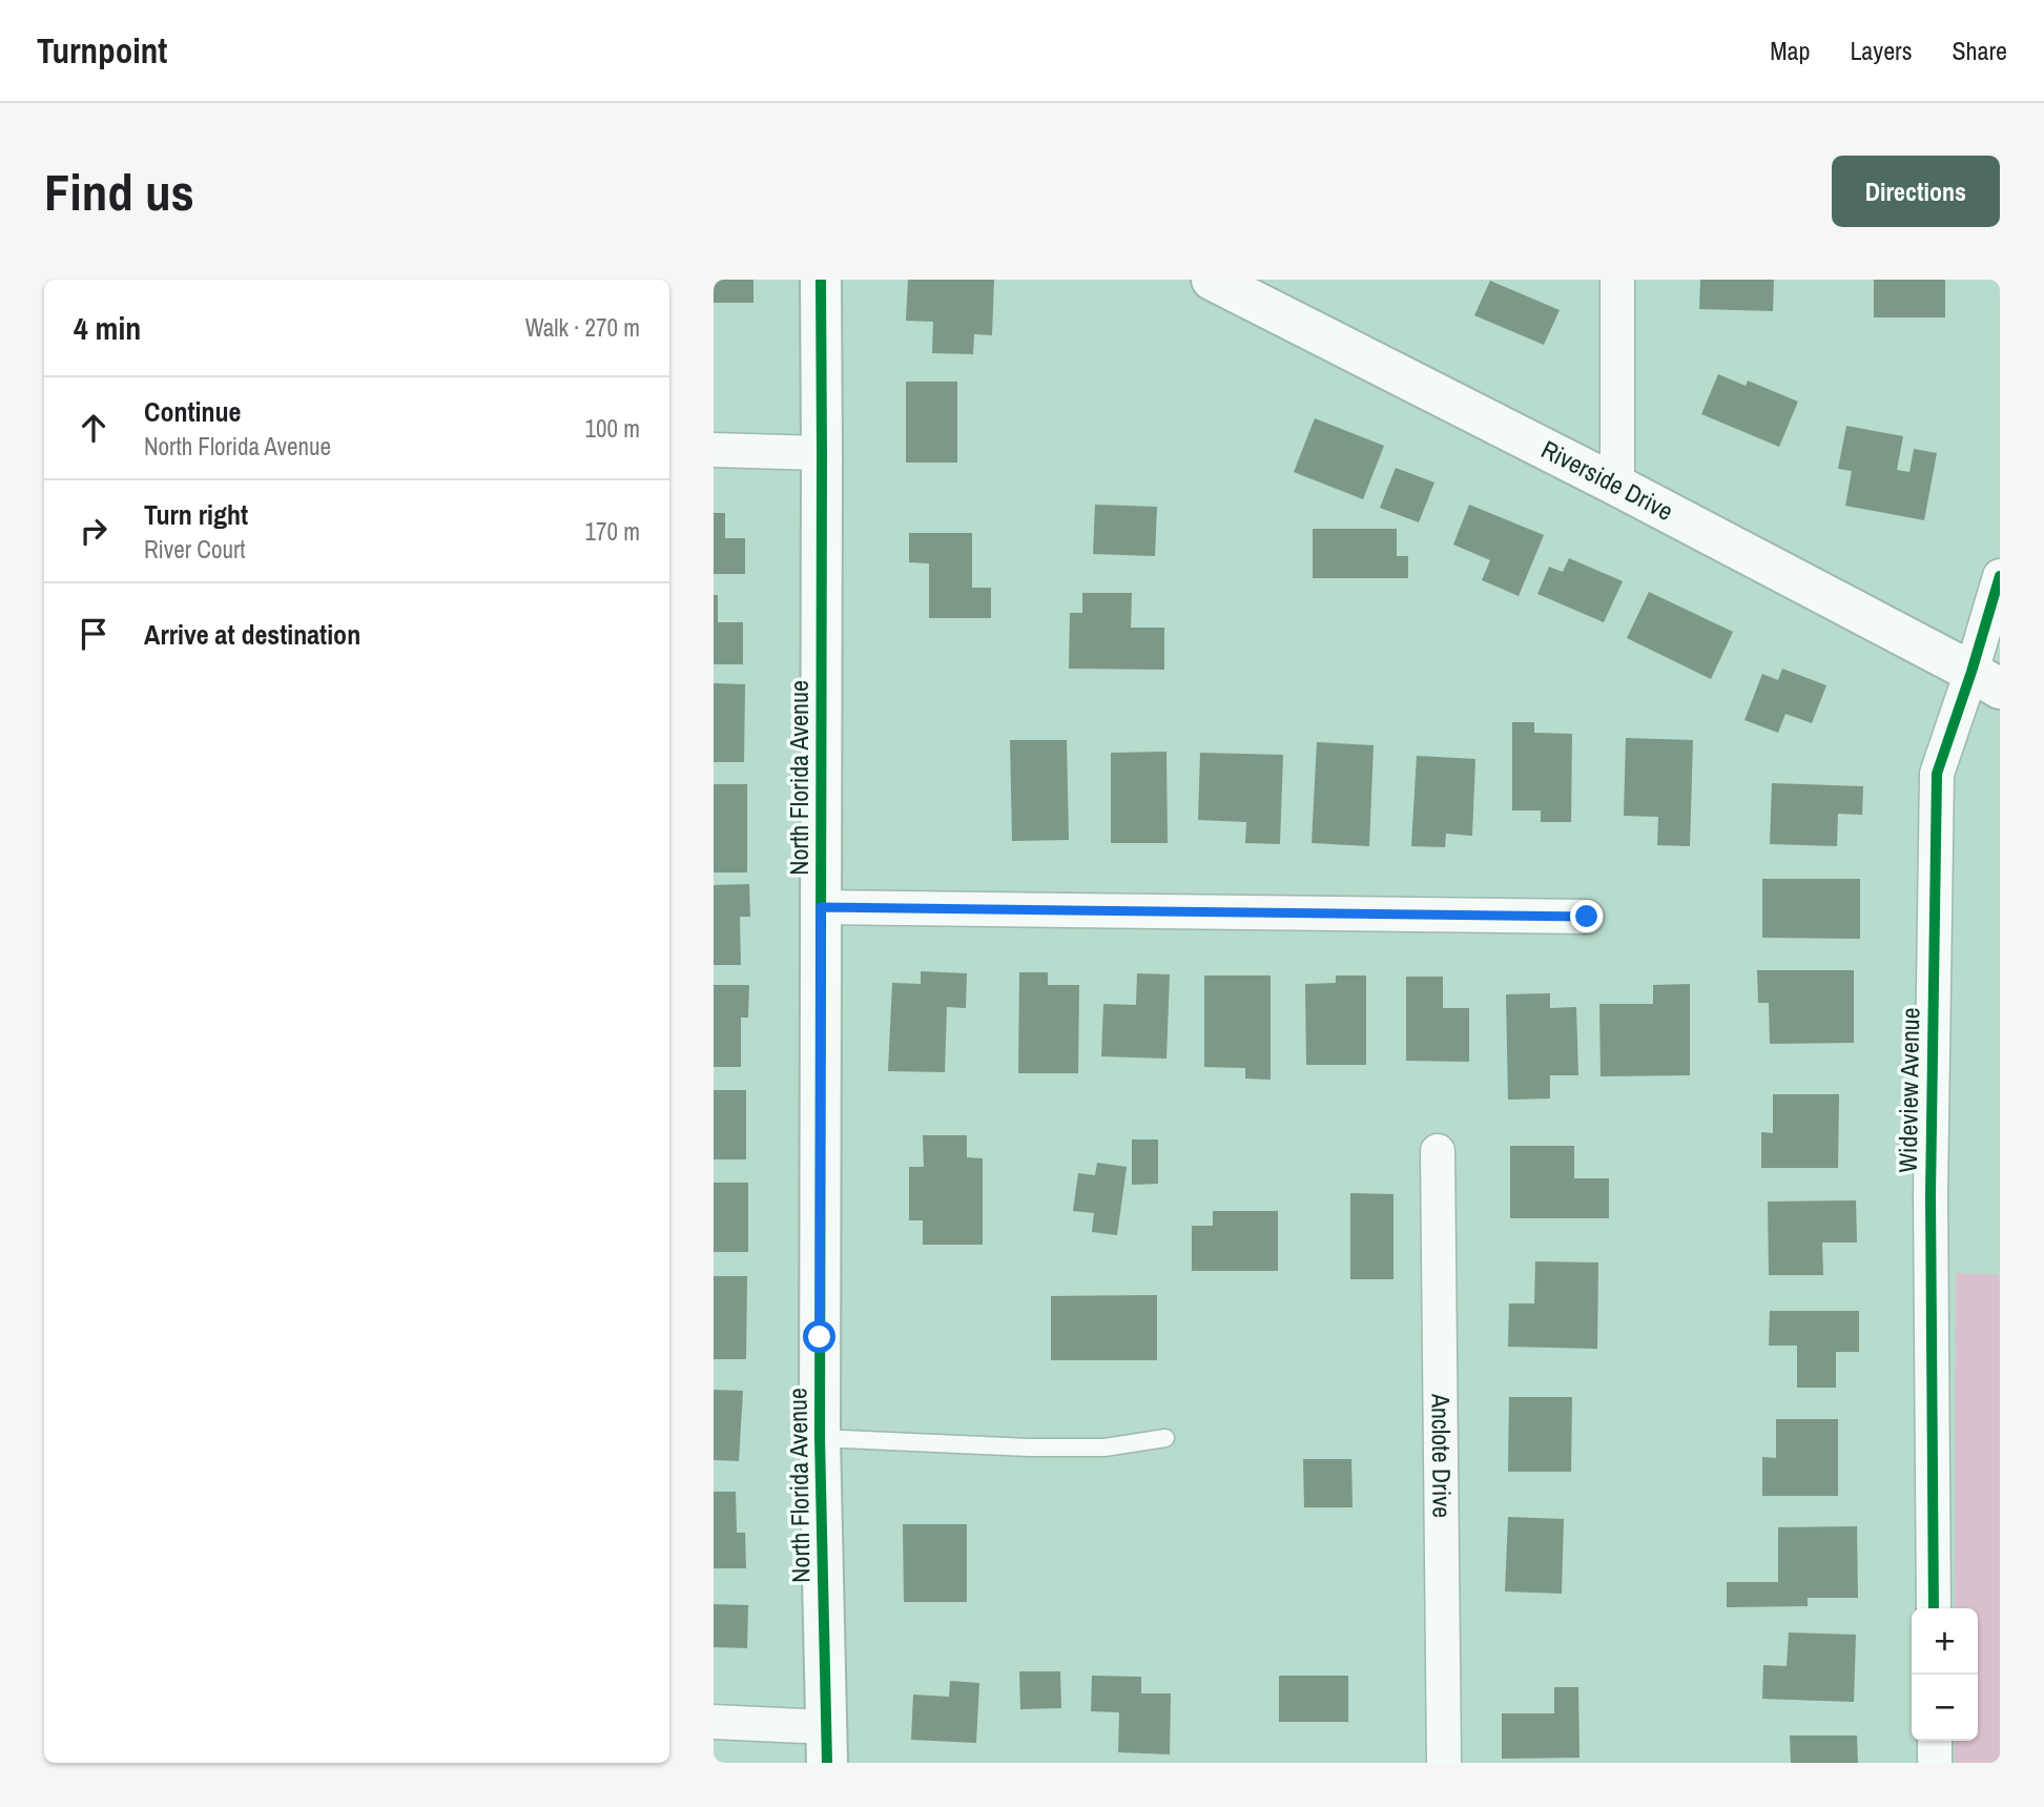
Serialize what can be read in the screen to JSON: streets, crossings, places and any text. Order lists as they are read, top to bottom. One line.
{"streets":{"street":["Riverside Drive","North Florida Avenue","Wideview Avenue","Anclote Drive"]},"crossings":[["Riverside Drive","Wideview Avenue"]],"page":{"header":"Turnpoint","nav":["Map","Layers","Share"],"buttons":"Directions","title":"Find us","heading":["4 min","Walk · 270 m"],"list":[["Continue","North Florida Avenue","100 m"],["Turn right","River Court","170 m"],"Arrive at destination"],"map_buttons":["+","−"]}}
